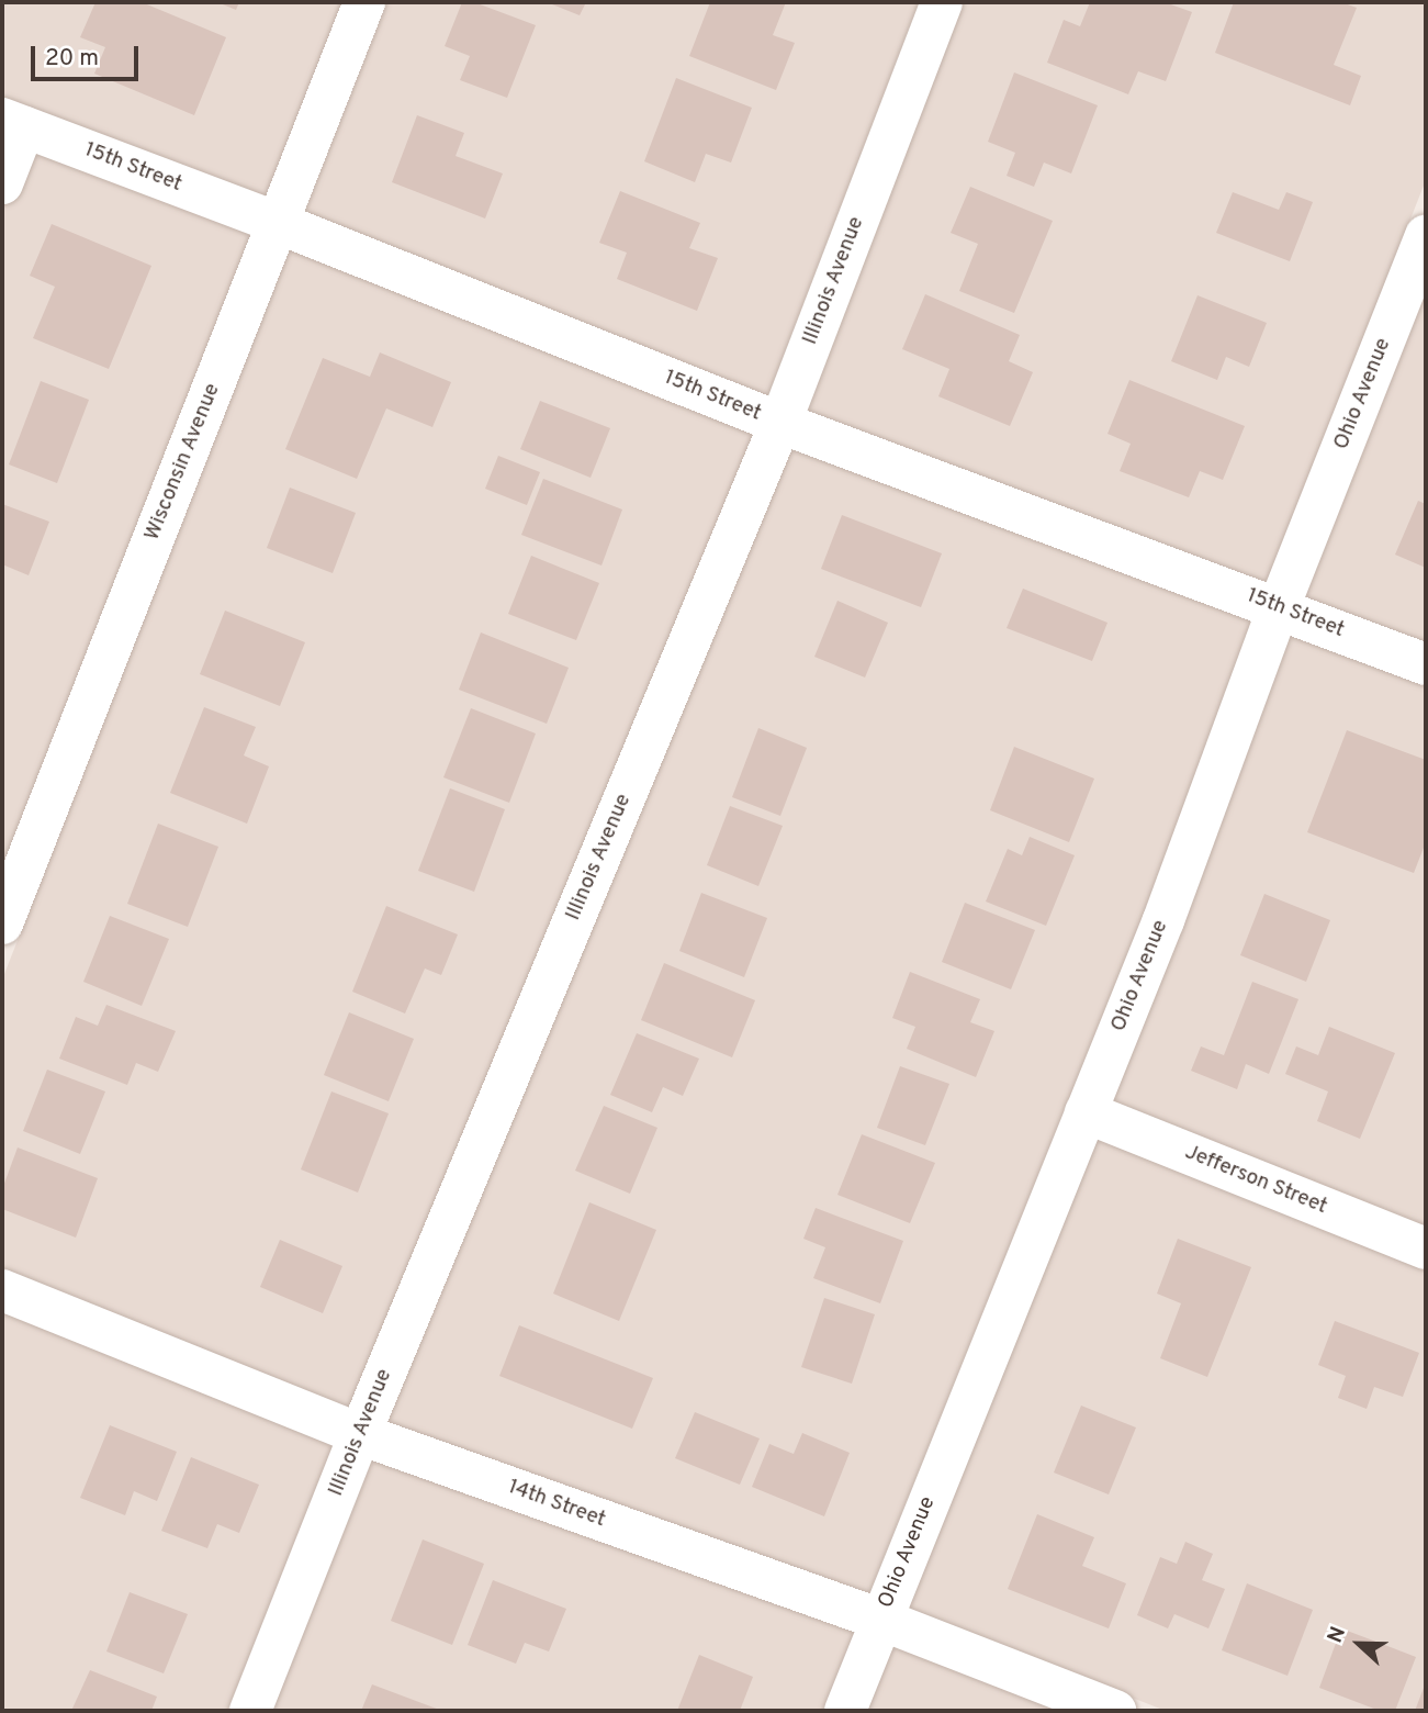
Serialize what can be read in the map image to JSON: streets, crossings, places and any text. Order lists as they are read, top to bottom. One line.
{"streets":{"street":["15th Street","Illinois Avenue","Ohio Avenue","Wisconsin Avenue","Jefferson Street","14th Street"]},"crossings":[["15th Street","Illinois Avenue"],["15th Street","Ohio Avenue"],["15th Street","Wisconsin Avenue"],["Illinois Avenue","14th Street"],["Ohio Avenue","Jefferson Street"],["Ohio Avenue","14th Street"]],"scale_bar":"20 m","north":"left"}
